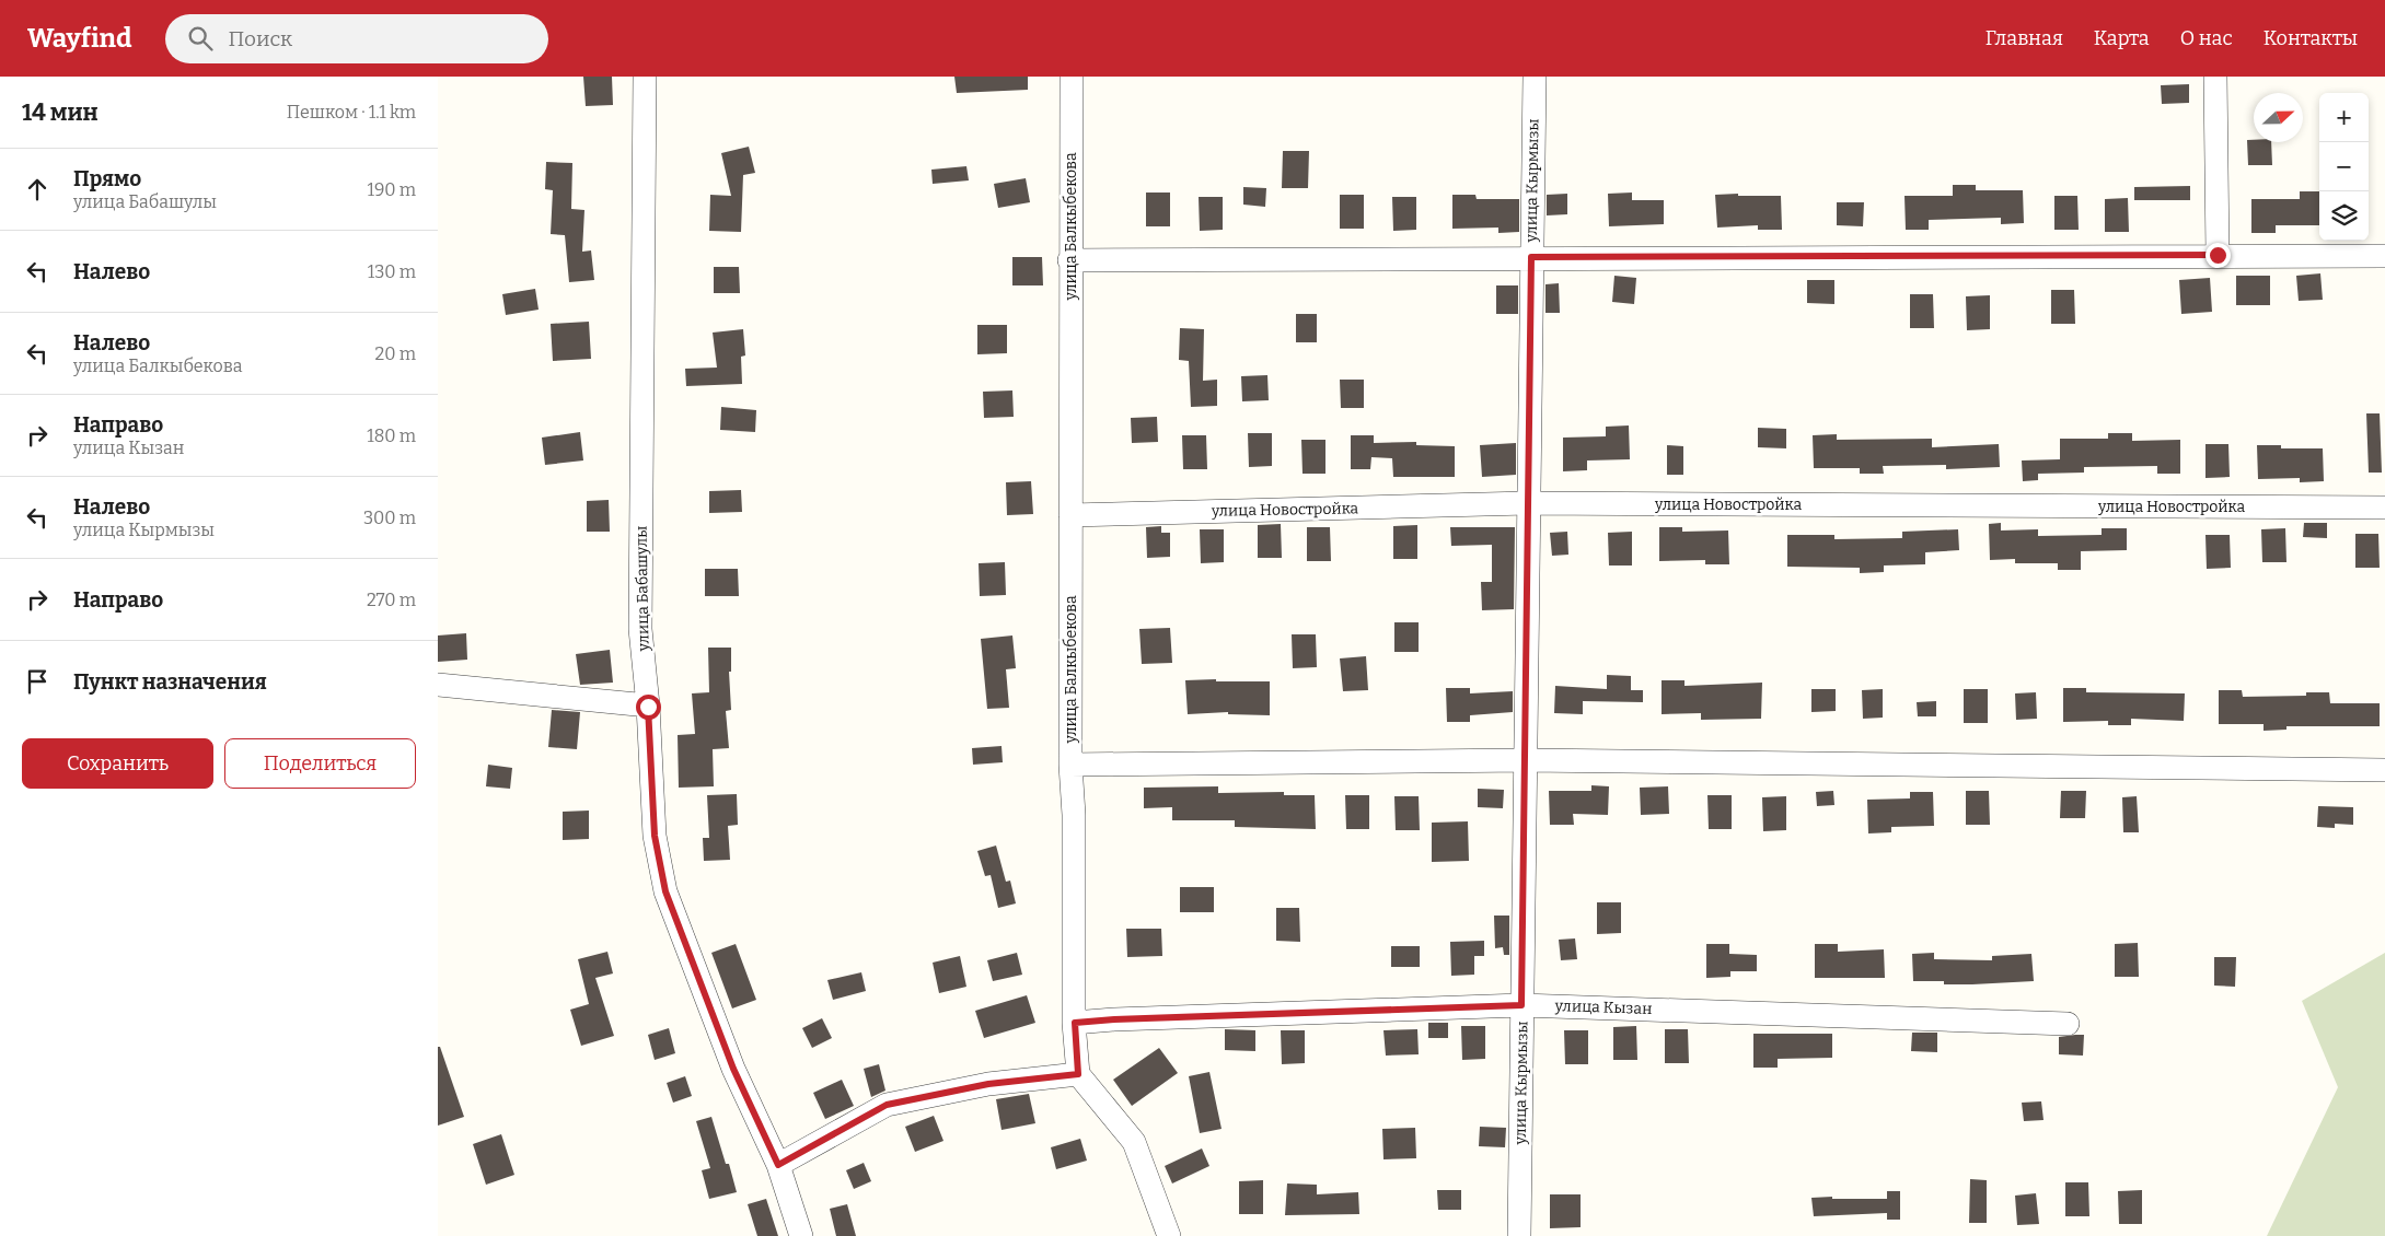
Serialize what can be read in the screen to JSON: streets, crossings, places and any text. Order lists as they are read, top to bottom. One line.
{"streets":{"street":["улица Кырмызы","улица Балкыбекова","улица Новостройка","улица Бабашулы","улица Кызан"]},"crossings":[["улица Кырмызы","улица Новостройка"],["улица Кырмызы","улица Кызан"],["улица Балкыбекова","улица Новостройка"],["улица Балкыбекова","улица Кызан"]],"north":"right","page":{"header":"Wayfind","search":"Поиск","nav":["Главная","Карта","О нас","Контакты"],"heading":["14 мин","Пешком · 1.1 km"],"map_buttons":["+","−"],"list":[["Прямо","улица Бабашулы","190 m"],["Налево","130 m"],["Налево","улица Балкыбекова","20 m"],["Направо","улица Кызан","180 m"],["Налево","улица Кырмызы","300 m"],["Направо","270 m"],"Пункт назначения"],"buttons":["Сохранить","Поделиться"]}}
